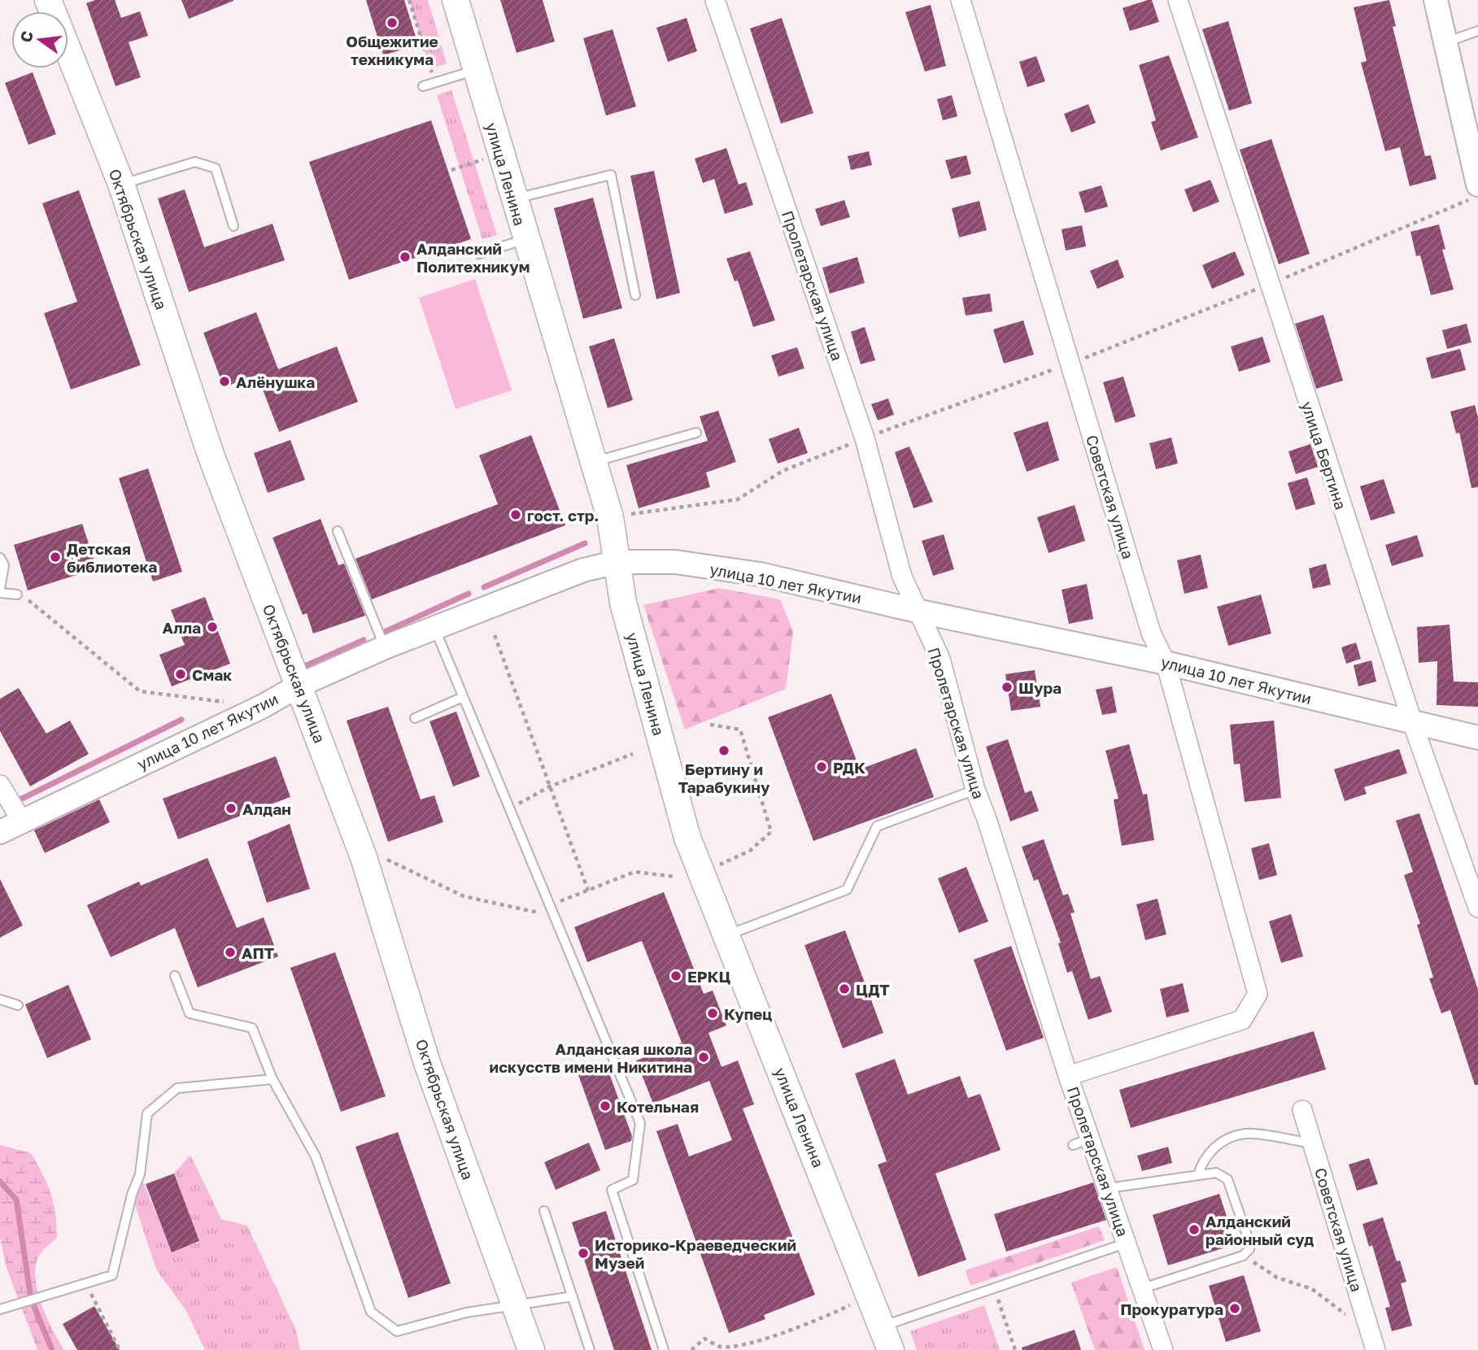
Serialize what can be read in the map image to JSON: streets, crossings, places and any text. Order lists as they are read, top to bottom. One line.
{"streets":{"main road":["улица Ленина","Октябрьская улица"],"street":["Пролетарская улица","улица Бертина","Советская улица","улица 10 лет Якутии"]},"crossings":[["улица Ленина","улица 10 лет Якутии"],["Октябрьская улица","улица 10 лет Якутии"],["Пролетарская улица","Советская улица"],["Пролетарская улица","улица 10 лет Якутии"],["улица Бертина","улица 10 лет Якутии"],["Советская улица","улица 10 лет Якутии"]],"places":["Общежитие техникума","Алданский Политехникум","Алёнушка","гост. стр.","Детская библиотека","Алла","Смак","Шура","Бертину и Тарабукину","РДК","Алдан","АПТ","ЕРКЦ","ЦДТ","Купец","Алданская школа искусств имени Никитина","Котельная","Алданский районный суд","Историко-Краеведческий Музей","Прокуратура"],"north":"left"}
